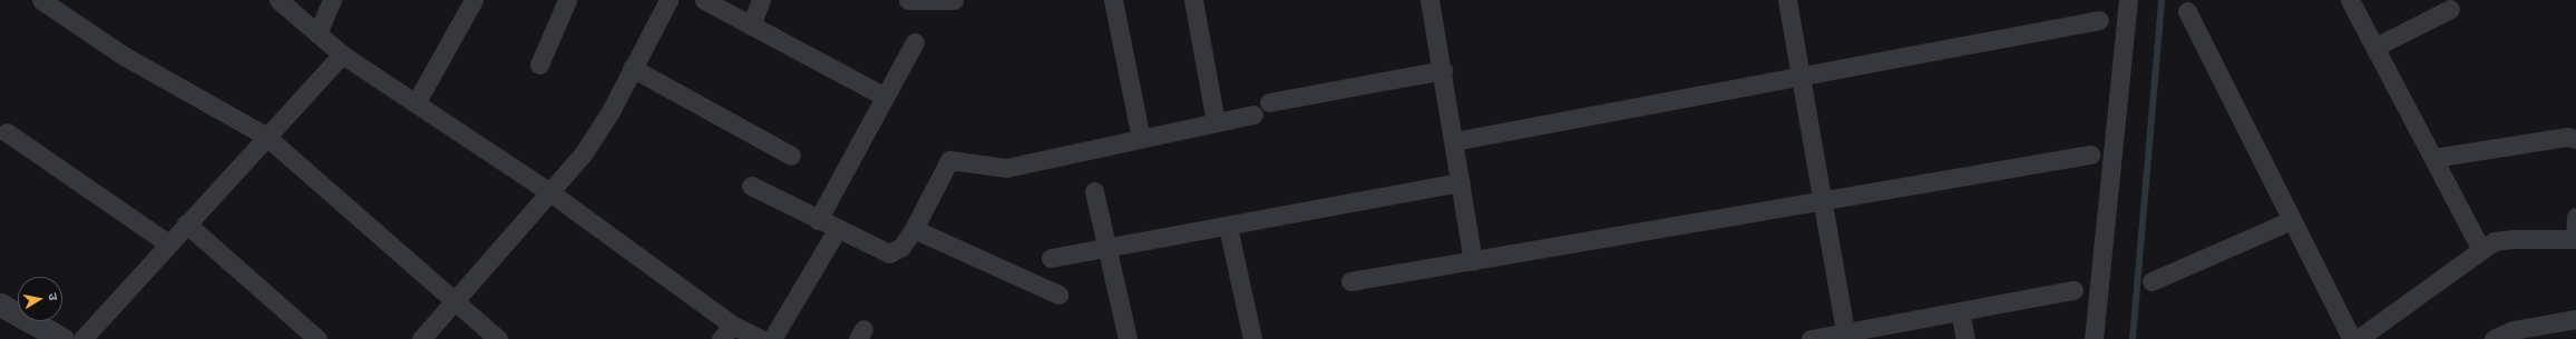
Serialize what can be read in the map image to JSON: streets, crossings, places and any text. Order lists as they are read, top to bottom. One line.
{"north":"right"}
